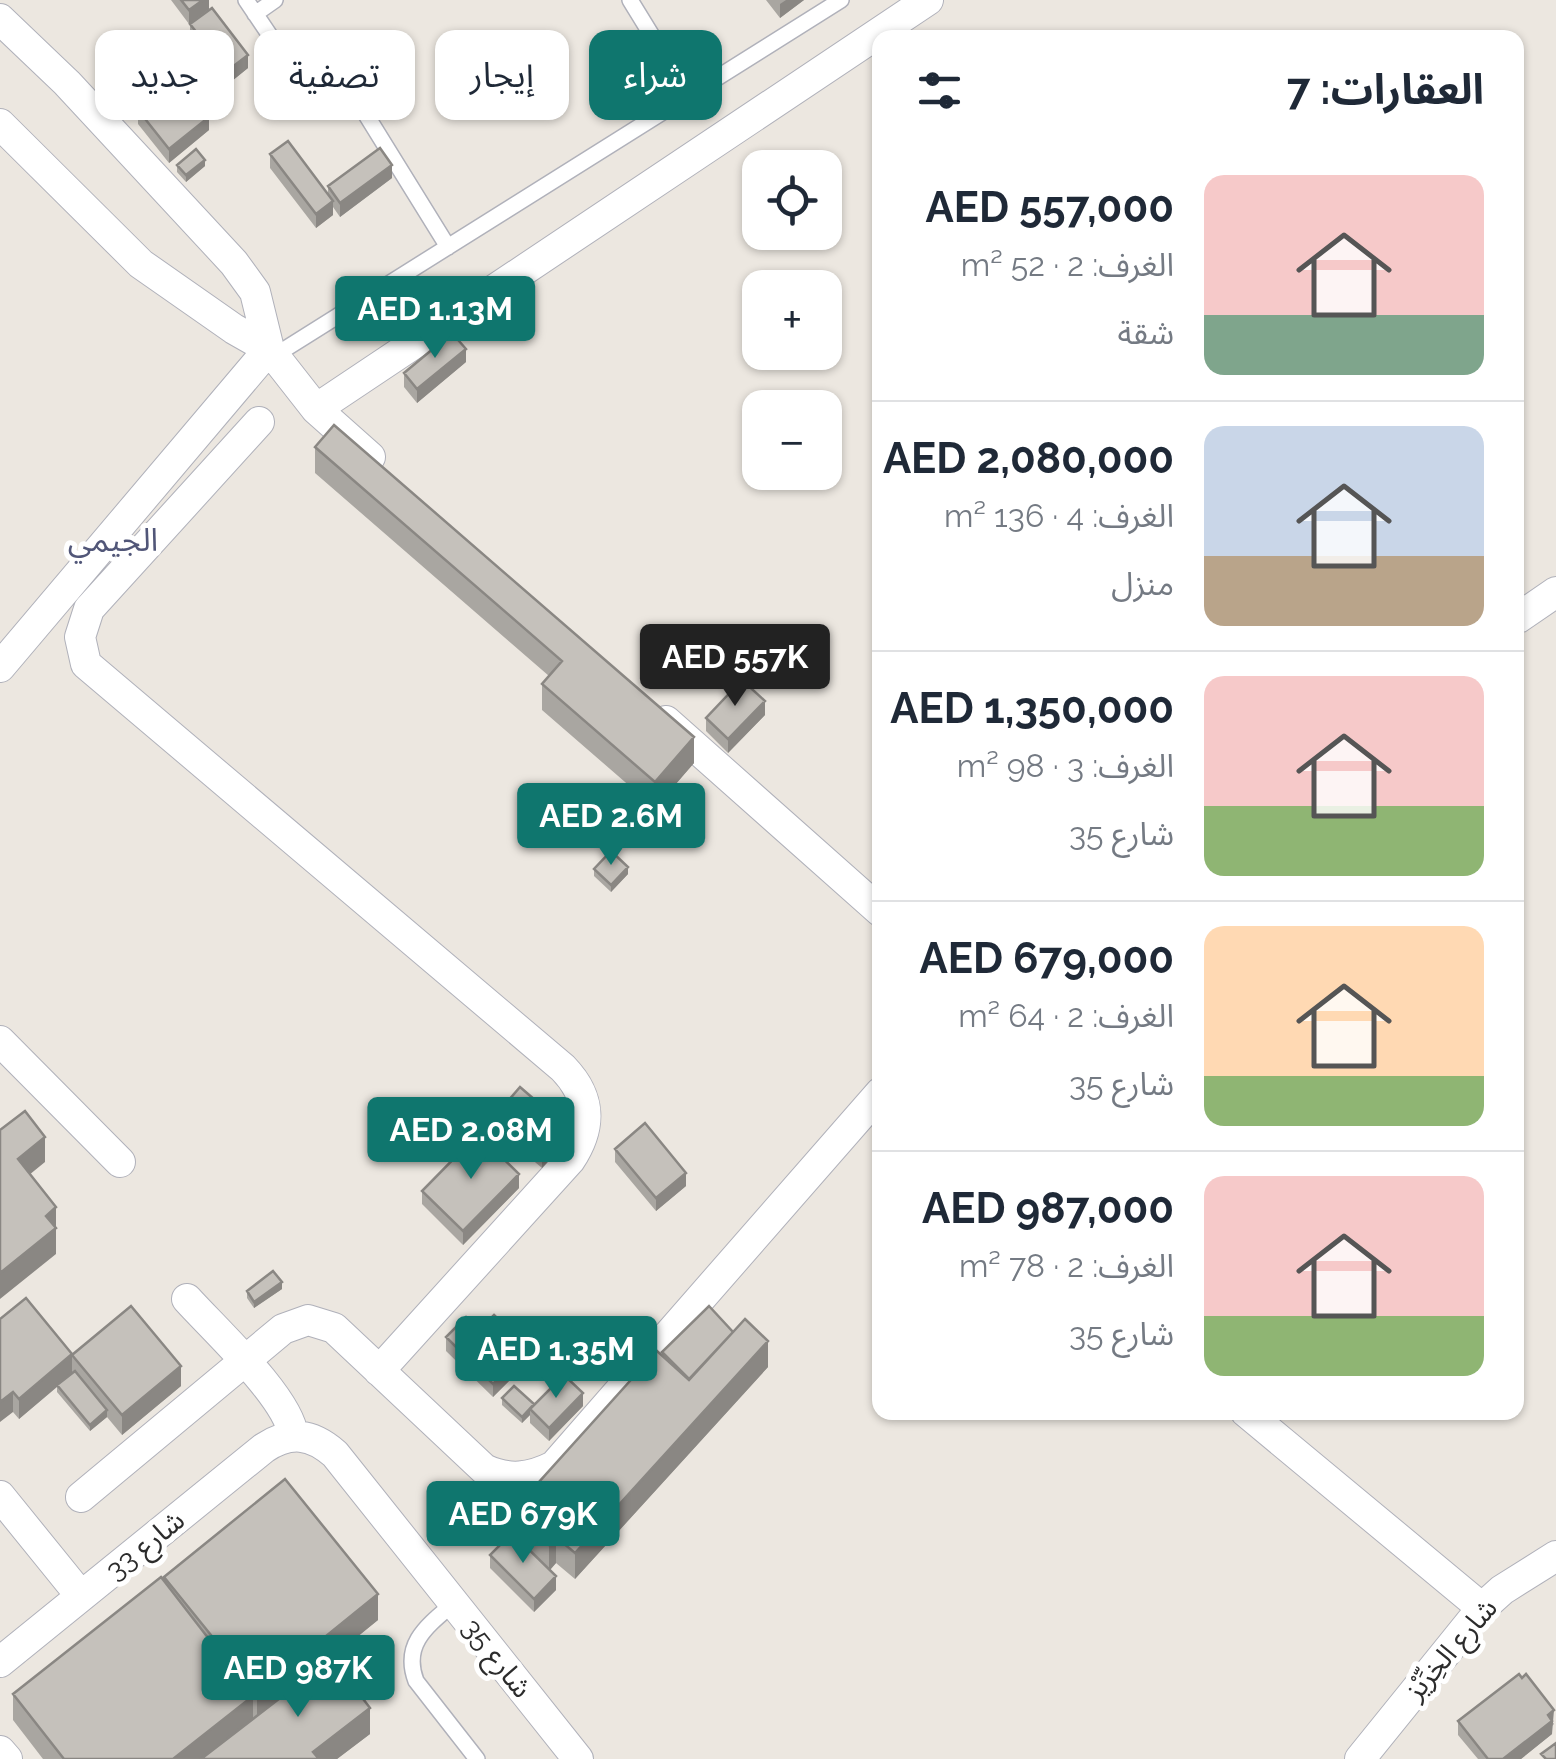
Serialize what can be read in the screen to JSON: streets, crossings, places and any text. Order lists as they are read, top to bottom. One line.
{"streets":{"street":["شارع 33","شارع الخِرِّيْز","شارع 35"]},"crossings":[["شارع 33","شارع 35"]],"districts":["الجيمي"],"page":{"chip":["شراء","إيجار","تصفية","جديد"],"heading":"العقارات: 7","map_buttons":["+","−"],"list":[{"name":"AED 557,000","note":"الغرف: 2 · 52 m² · شقة"},{"name":"AED 2,080,000","note":"الغرف: 4 · 136 m² · منزل"},{"name":"AED 1,350,000","note":"الغرف: 3 · 98 m² · شارع 35"},{"name":"AED 679,000","note":"الغرف: 2 · 64 m² · شارع 35"},{"name":"AED 987,000","note":"الغرف: 2 · 78 m² · شارع 35"}],"price":["AED 1.13M","AED 557K","AED 2.6M","AED 2.08M","AED 1.35M","AED 679K","AED 987K"]}}
